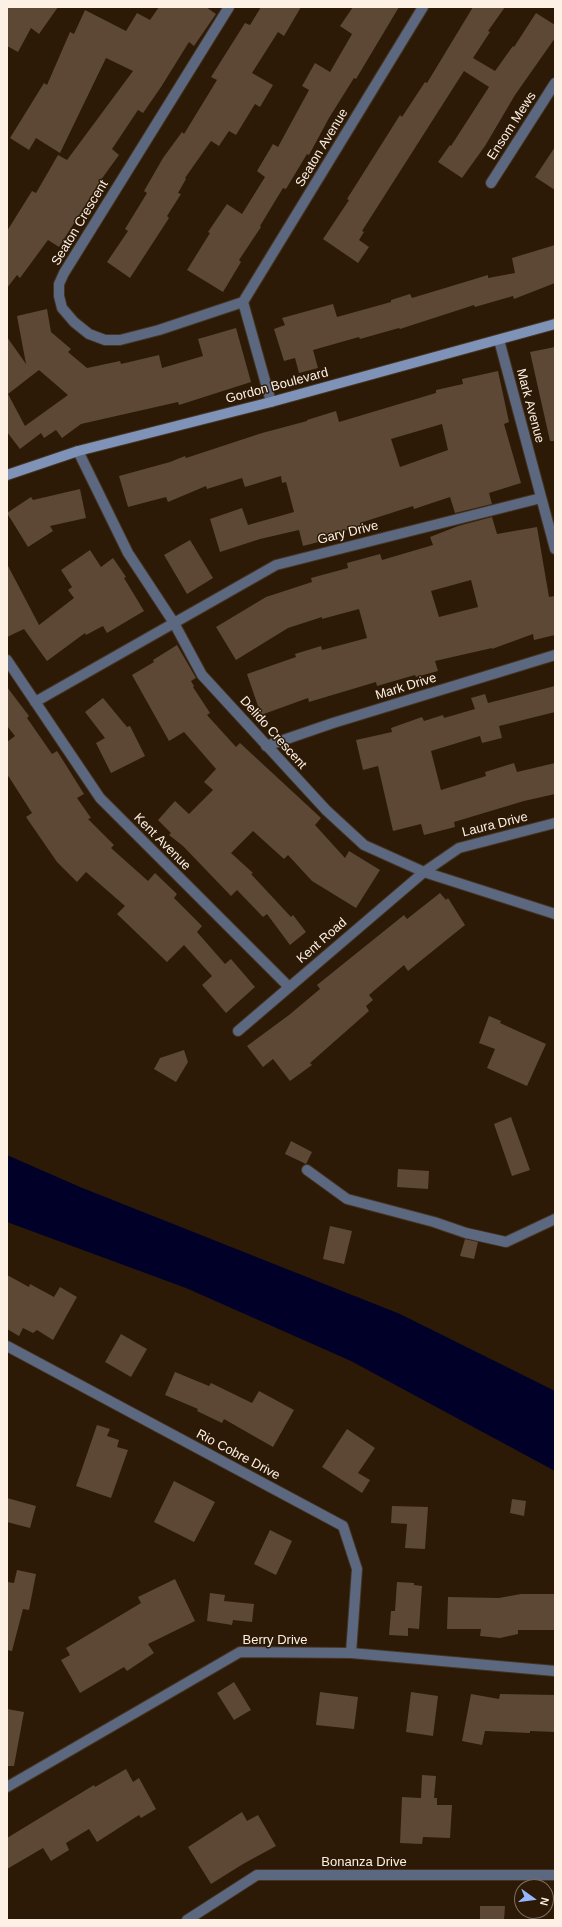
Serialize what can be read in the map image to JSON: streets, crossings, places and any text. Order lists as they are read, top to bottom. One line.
{"streets":{"street":["Ensom Mews","Seaton Avenue","Seaton Crescent","Gordon Boulevard","Mark Avenue","Gary Drive","Mark Drive","Delido Crescent","Laura Drive","Kent Avenue","Kent Road","Rio Cobre Drive","Berry Drive","Bonanza Drive"]},"crossings":[["Seaton Avenue","Seaton Crescent"],["Gordon Boulevard","Mark Avenue"],["Gordon Boulevard","Delido Crescent"],["Mark Avenue","Gary Drive"],["Gary Drive","Delido Crescent"],["Mark Drive","Delido Crescent"],["Delido Crescent","Laura Drive"],["Delido Crescent","Kent Road"],["Laura Drive","Kent Road"],["Kent Avenue","Kent Road"],["Rio Cobre Drive","Berry Drive"]],"north":"right"}
